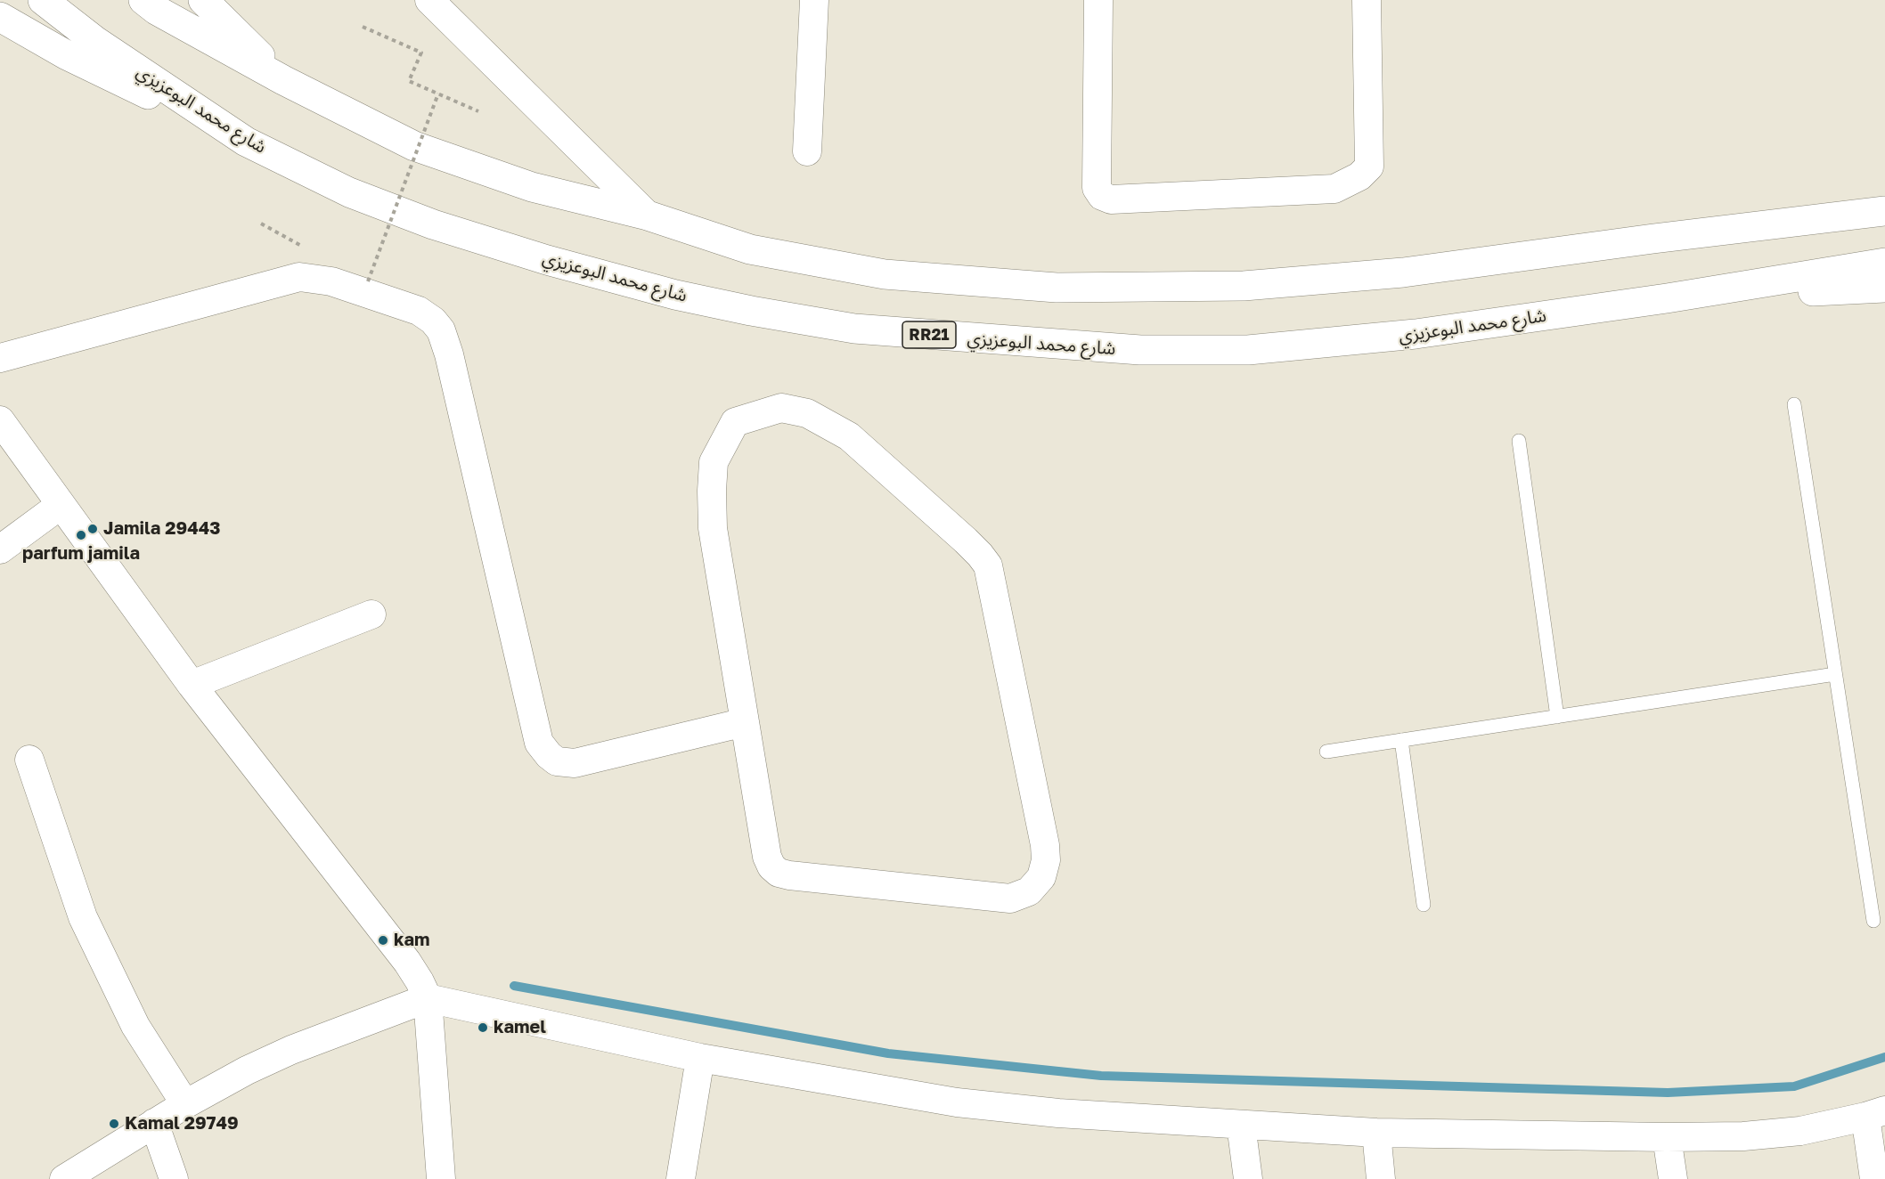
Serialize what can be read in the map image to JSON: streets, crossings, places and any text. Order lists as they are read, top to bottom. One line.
{"streets":{"highway":["شارع محمد البوعزيزي","RR21"]},"places":["Jamila 29443","parfum jamila","kam","kamel","Kamal 29749"]}
